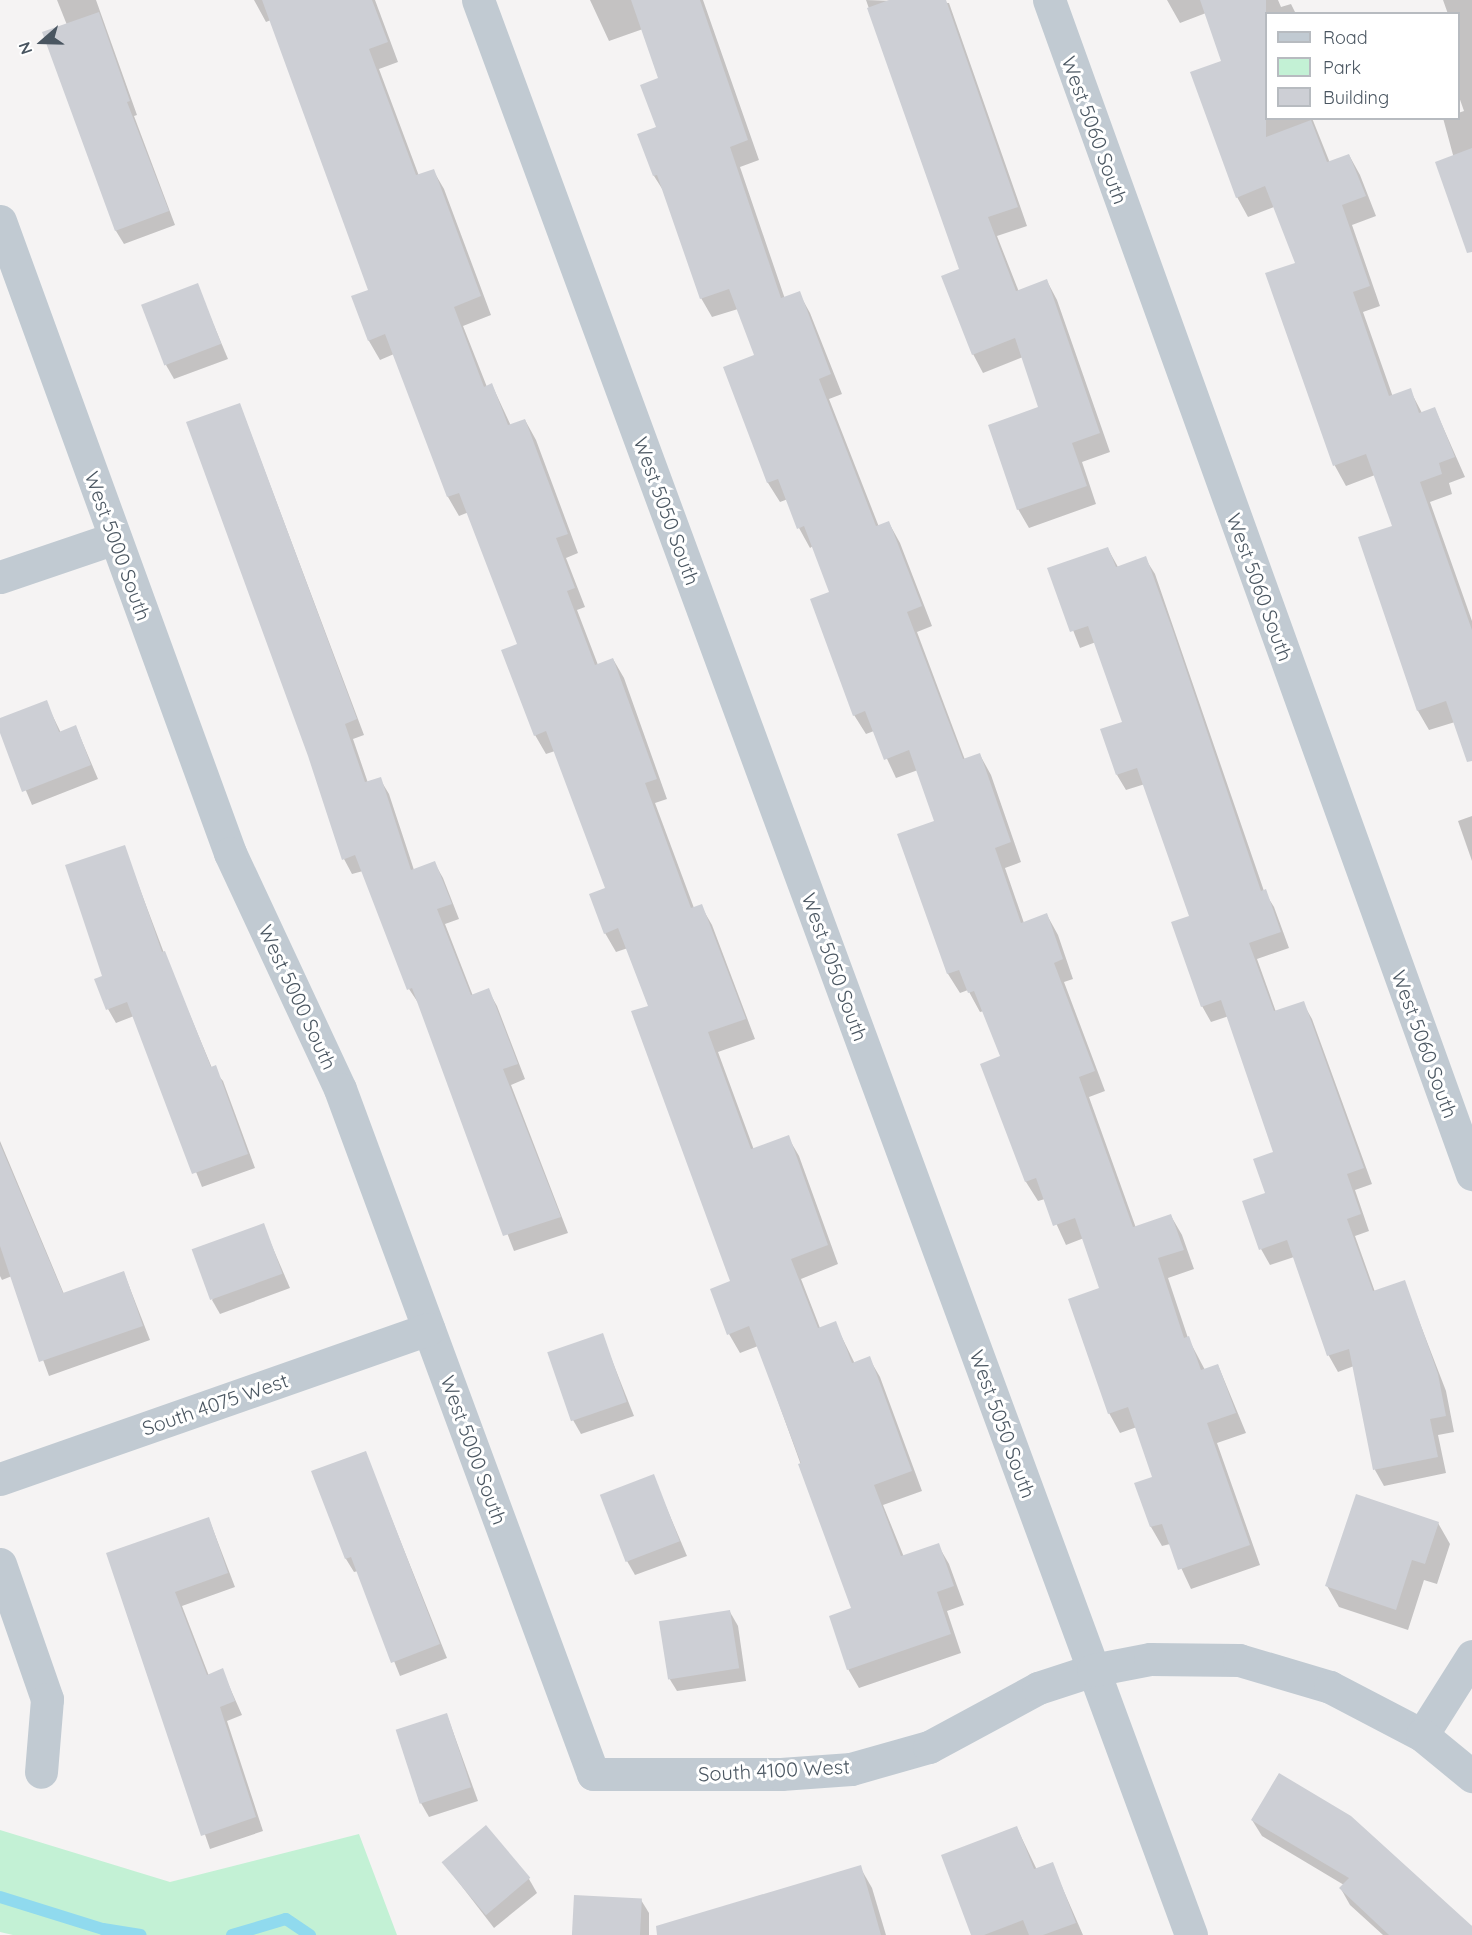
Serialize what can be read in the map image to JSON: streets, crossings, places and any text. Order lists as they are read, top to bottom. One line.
{"streets":{"street":["West 5060 South","West 5050 South","West 5000 South","South 4075 West","South 4100 West"]},"crossings":[["West 5050 South","South 4100 West"],["West 5000 South","South 4075 West"],["West 5000 South","South 4100 West"]],"legend":["Road","Park","Building"],"north":"left"}
